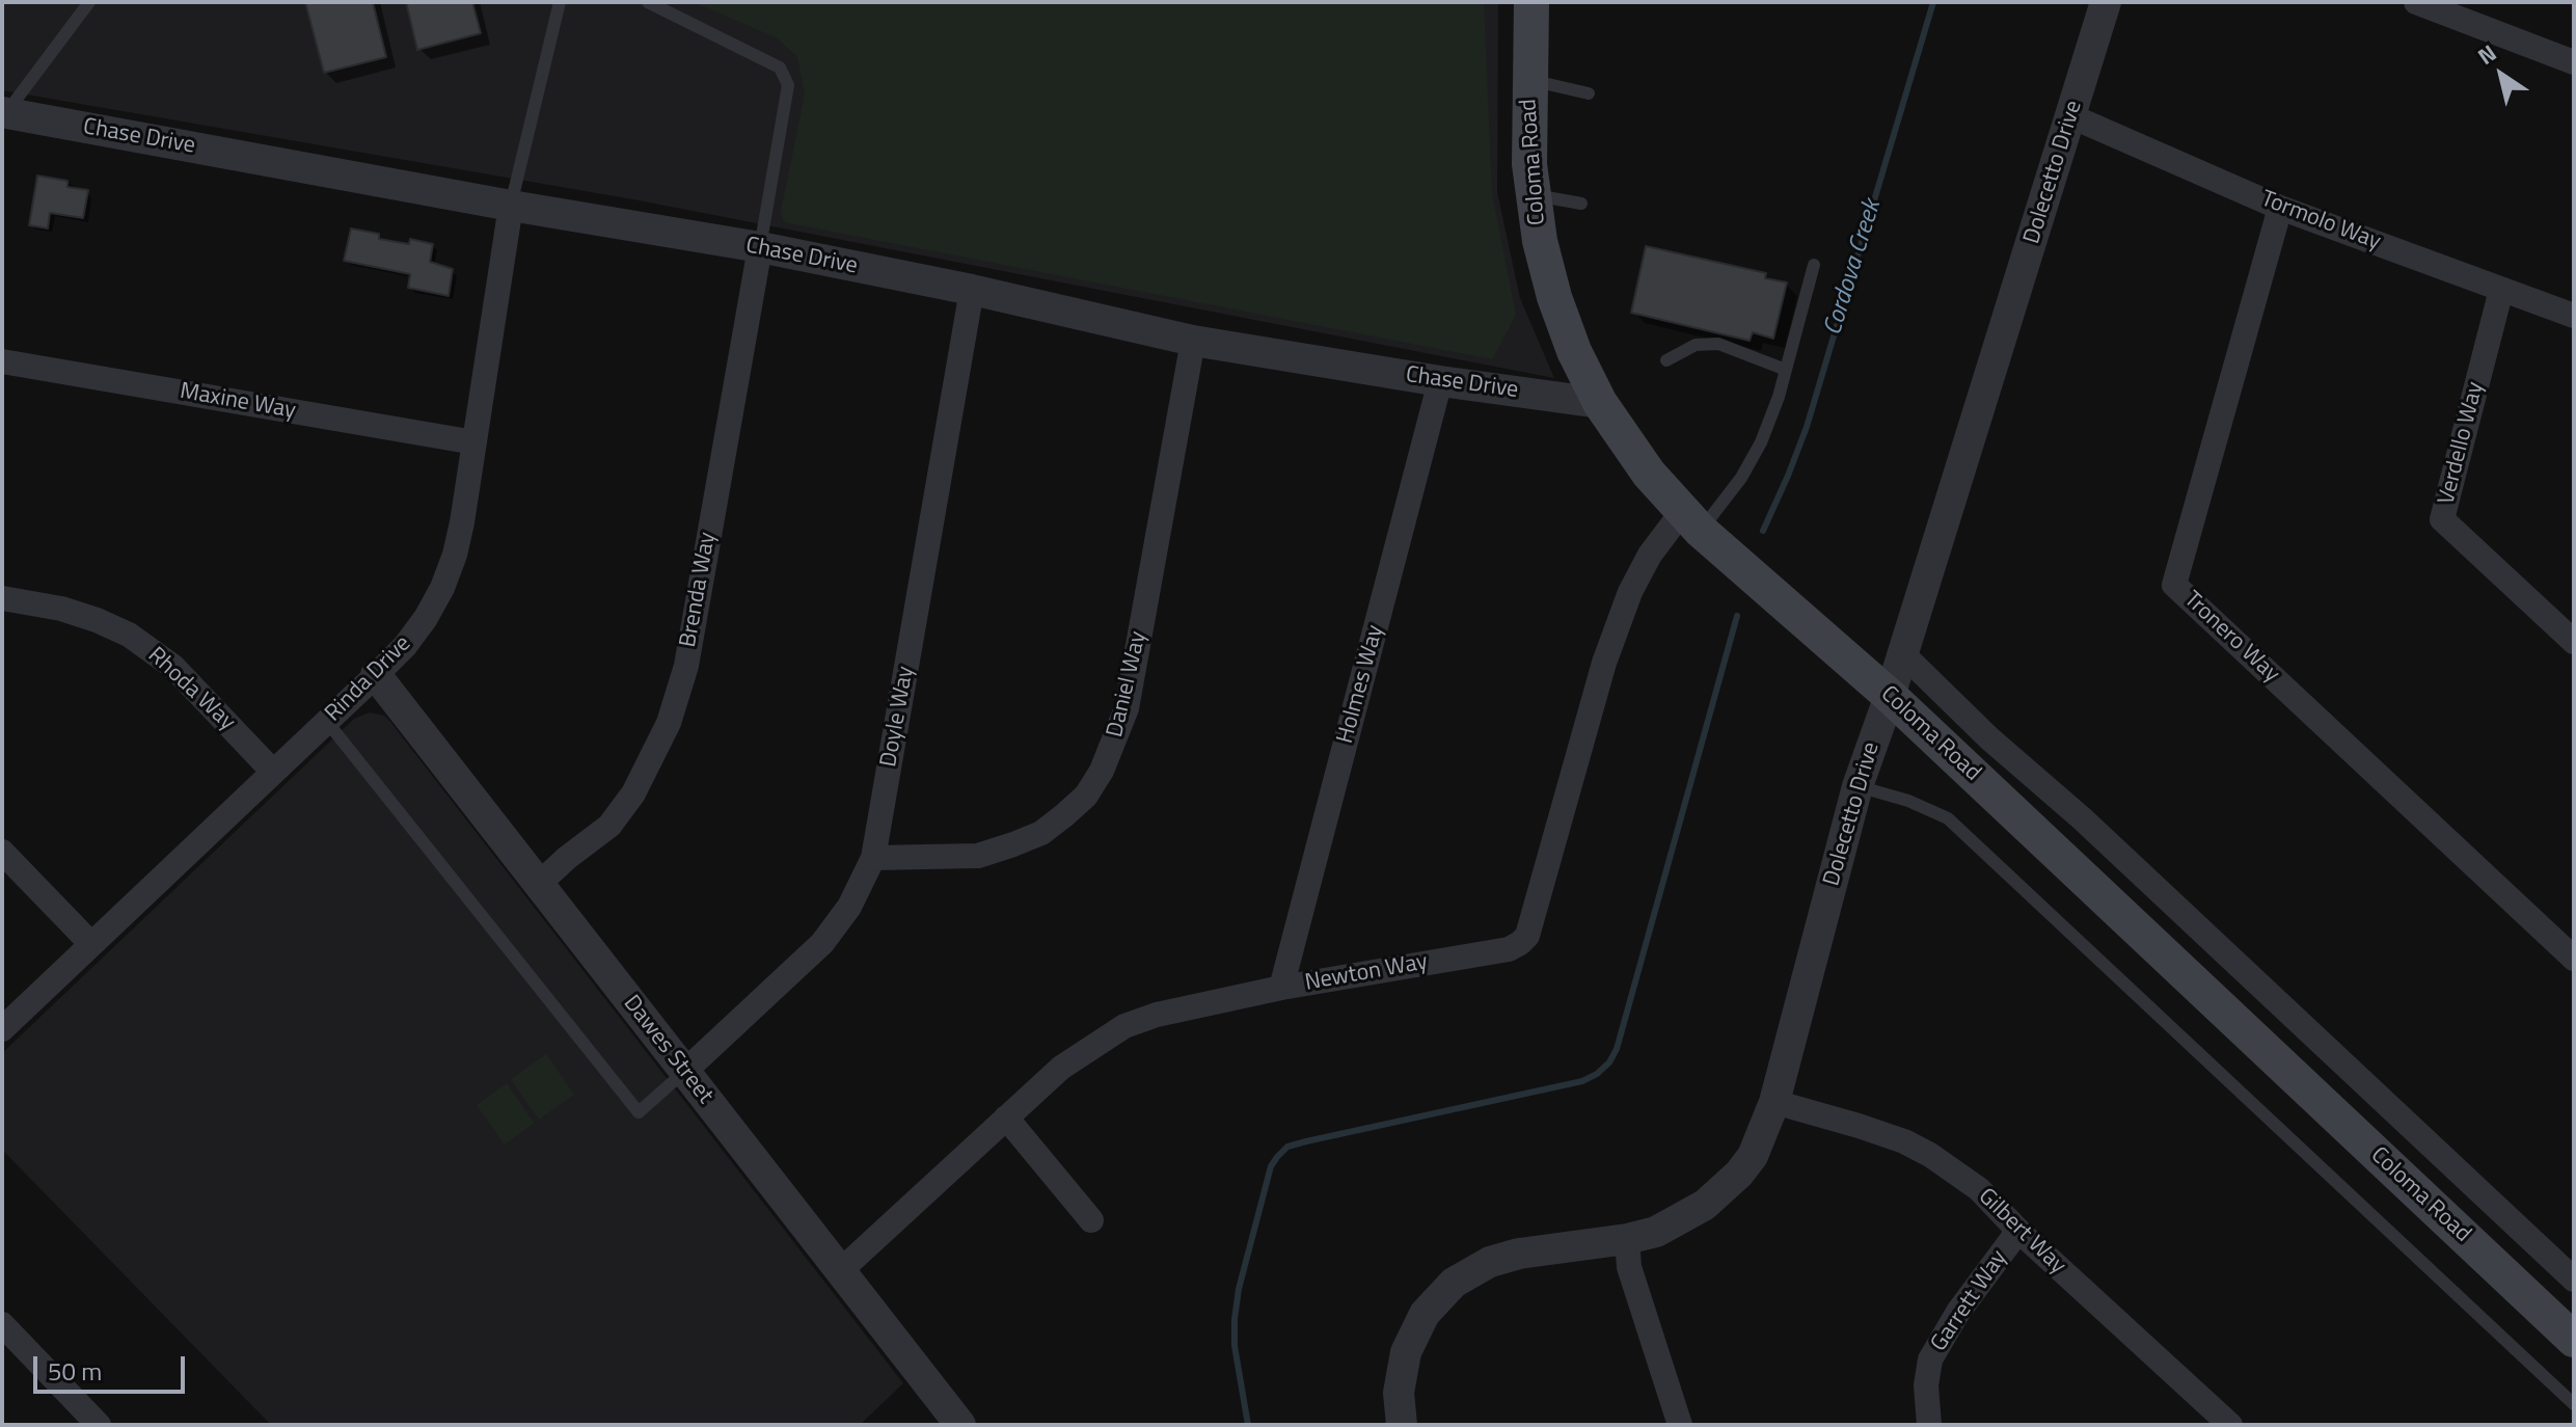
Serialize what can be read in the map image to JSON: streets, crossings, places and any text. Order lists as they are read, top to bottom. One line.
{"streets":{"main road":["Coloma Road"],"street":["Chase Drive","Dolecetto Drive","Tormolo Way","Maxine Way","Verdello Way","Brenda Way","Tronero Way","Rinda Drive","Daniel Way","Holmes Way","Rhoda Way","Doyle Way","Newton Way","Dawes Street","Gilbert Way","Garrett Way"]},"crossings":[["Chase Drive","Coloma Road"],["Chase Drive","Brenda Way"],["Chase Drive","Rinda Drive"],["Chase Drive","Daniel Way"],["Chase Drive","Holmes Way"],["Chase Drive","Doyle Way"],["Coloma Road","Dolecetto Drive"],["Coloma Road","Newton Way"],["Dolecetto Drive","Tormolo Way"],["Dolecetto Drive","Gilbert Way"],["Tormolo Way","Verdello Way"],["Tormolo Way","Tronero Way"],["Maxine Way","Rinda Drive"],["Brenda Way","Dawes Street"],["Rinda Drive","Rhoda Way"],["Rinda Drive","Dawes Street"],["Daniel Way","Doyle Way"],["Holmes Way","Newton Way"],["Doyle Way","Dawes Street"],["Newton Way","Dawes Street"],["Gilbert Way","Garrett Way"]],"water":["Cordova Creek"],"scale_bar":"50 m","north":"top left"}
